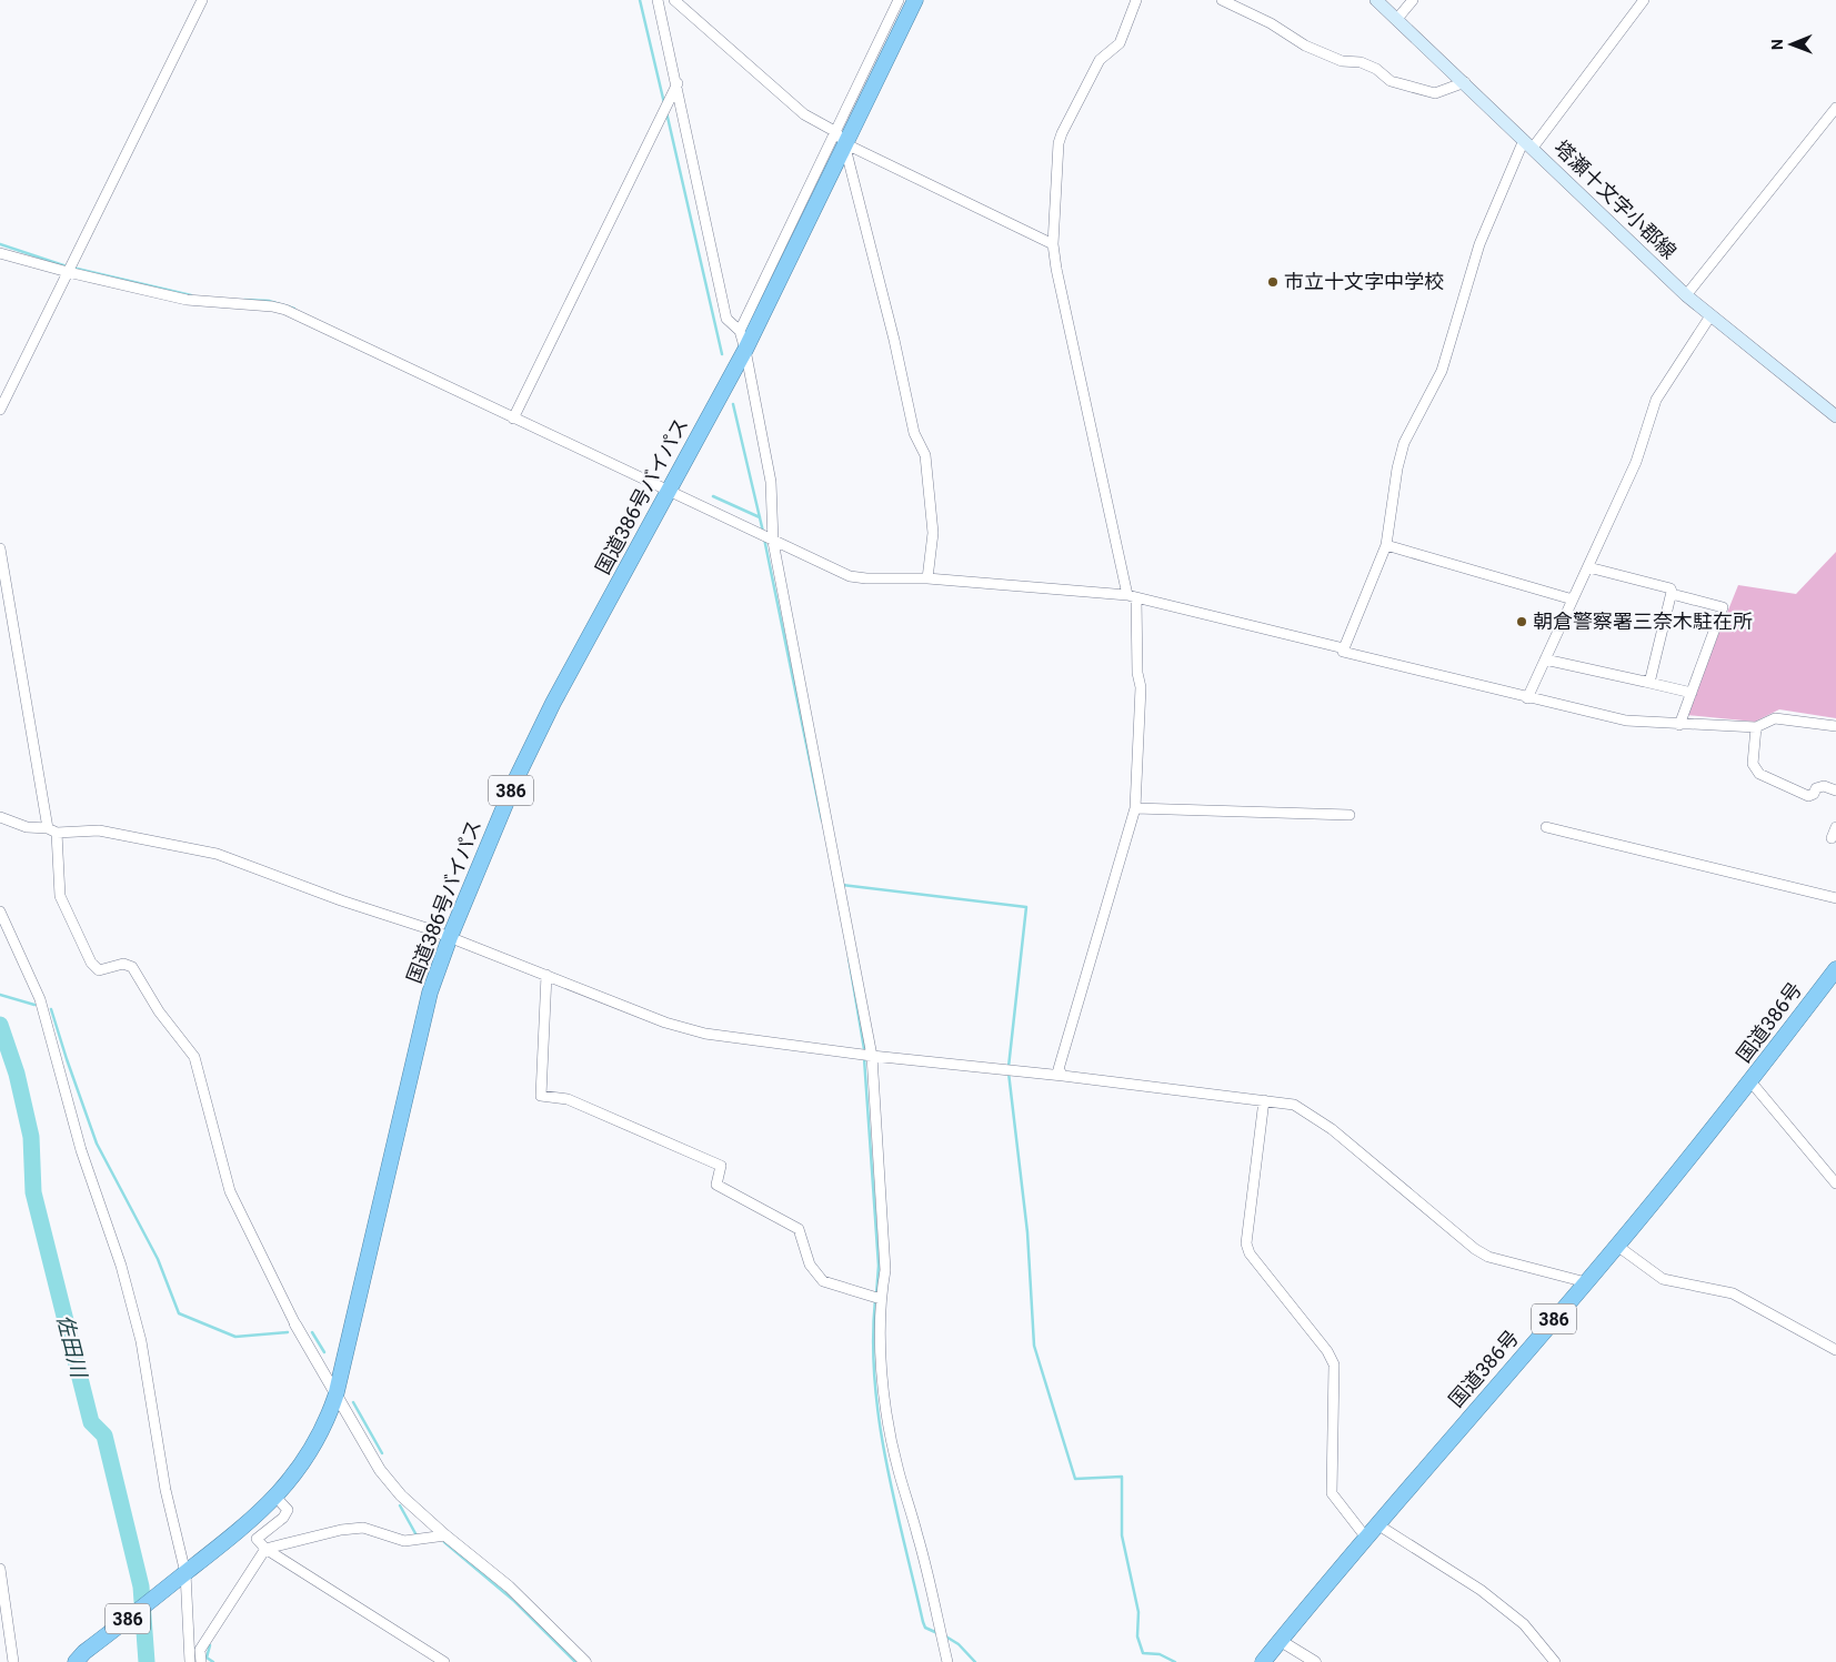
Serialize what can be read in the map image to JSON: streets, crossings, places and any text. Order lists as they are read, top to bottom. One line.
{"streets":{"highway":["国道386号バイパス","386","国道386号"],"main road":["塔瀬十文字小郡線"]},"water":["佐田川"],"places":["市立十文字中学校","朝倉警察署三奈木駐在所"],"north":"left"}
